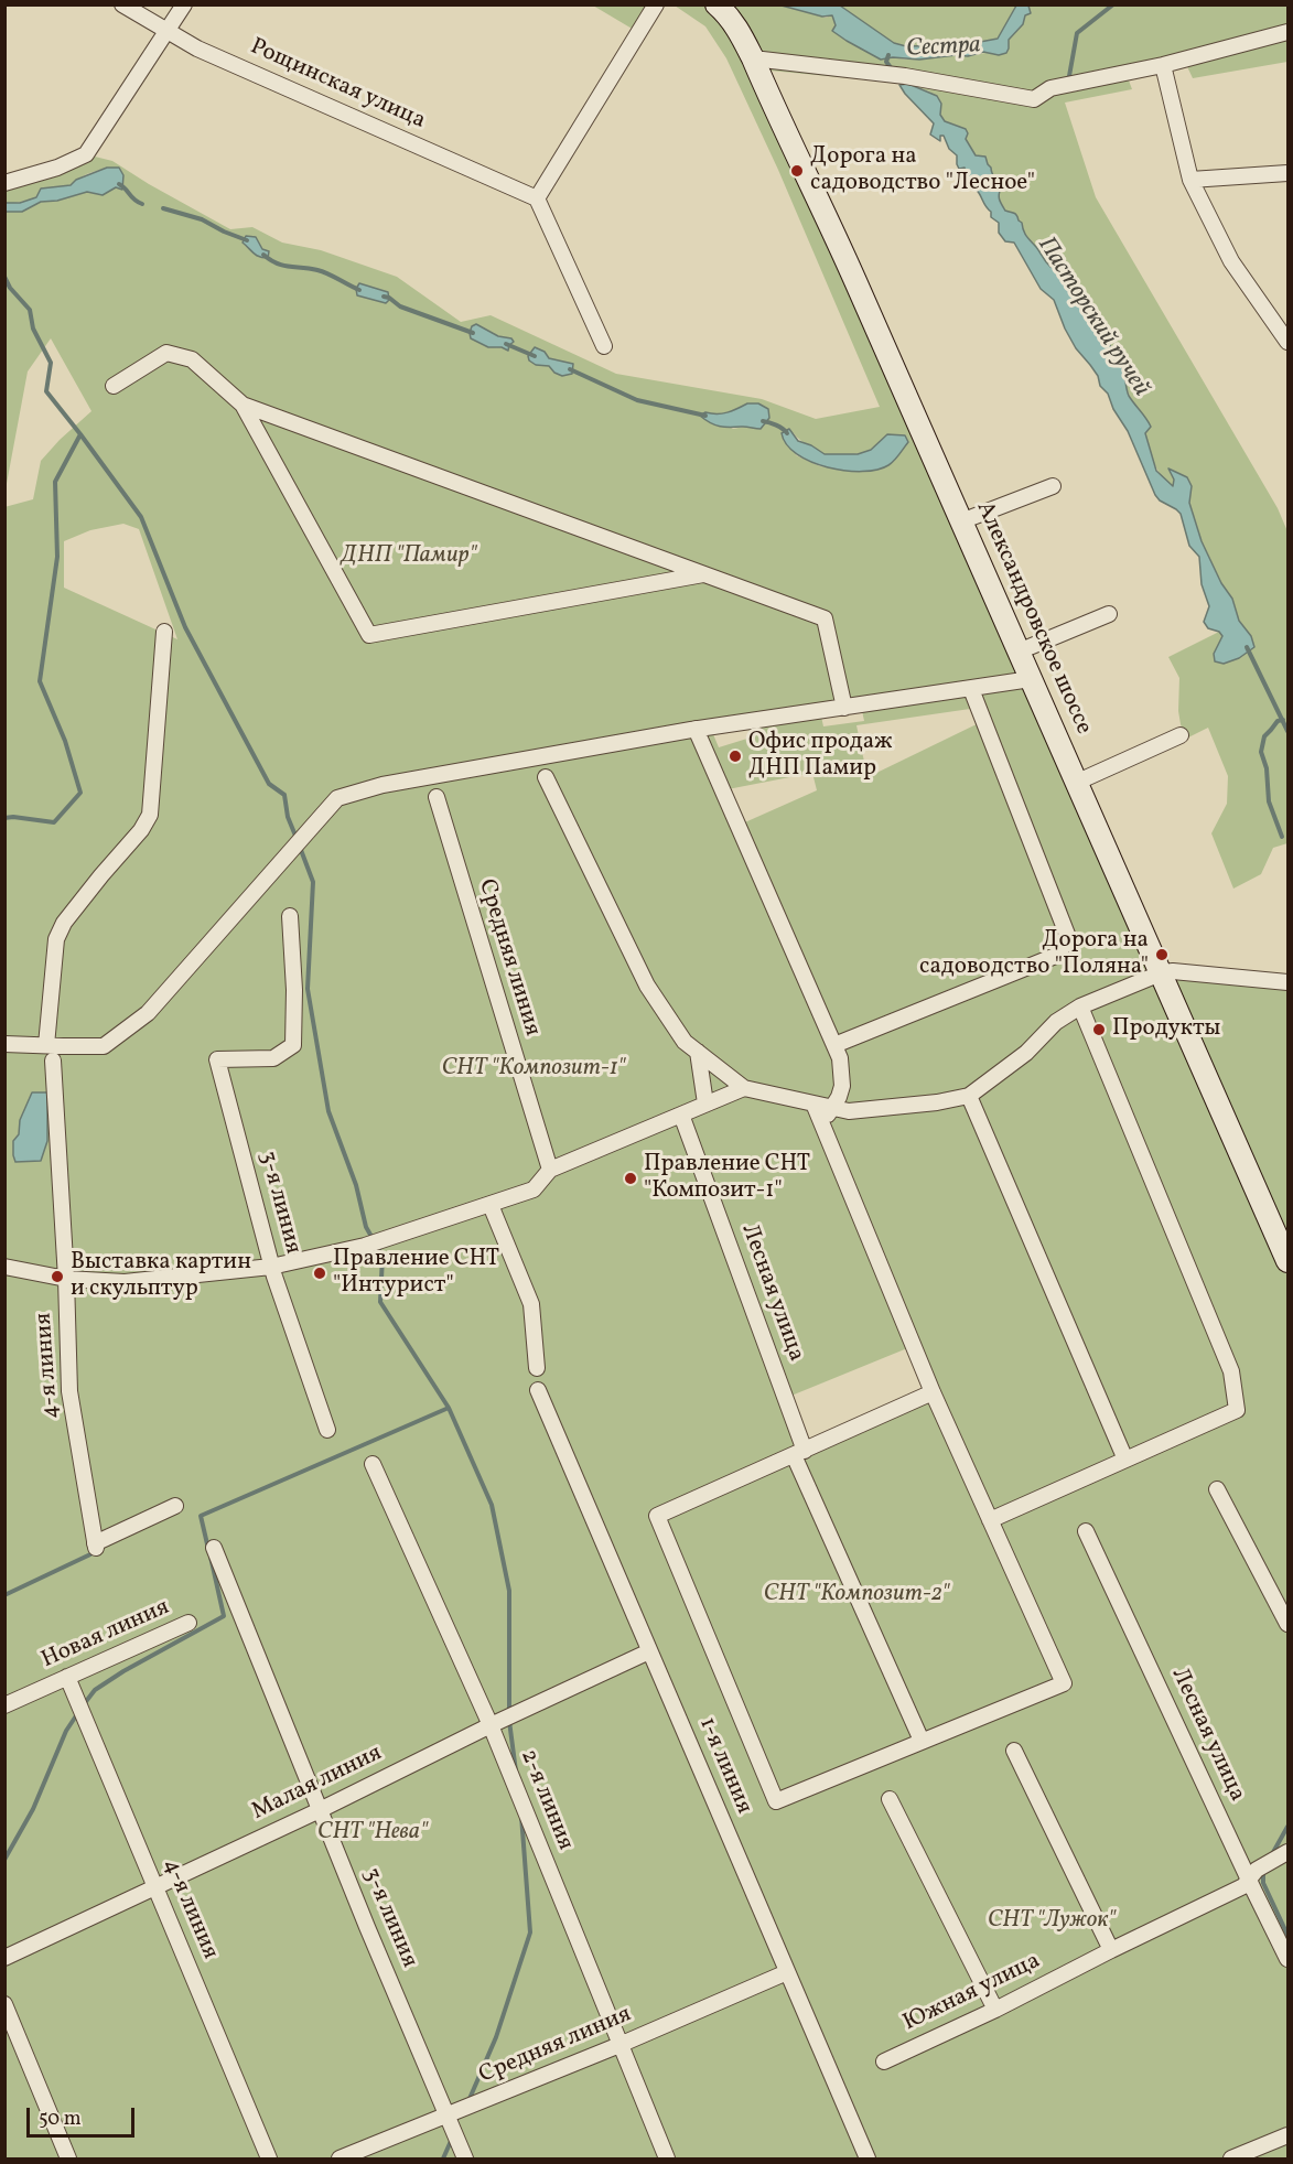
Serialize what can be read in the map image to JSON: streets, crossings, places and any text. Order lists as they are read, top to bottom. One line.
{"streets":{"street":["Рощинская улица","Александровское шоссе","Средняя линия","3-я линия","Лесная улица","4-я линия","Новая линия","1-я линия","Малая линия","2-я линия","Южная улица"]},"crossings":[["Средняя линия","3-я линия"],["Средняя линия","1-я линия"],["Средняя линия","2-я линия"],["3-я линия","Малая линия"],["Лесная улица","Южная улица"],["4-я линия","Новая линия"],["4-я линия","Малая линия"],["1-я линия","Малая линия"],["Малая линия","2-я линия"]],"water":["Сестра","Пасторский ручей"],"parks":["ДНП \"Памир\"","СНТ \"Композит-1\"","СНТ \"Композит-2\"","СНТ \"Нева\"","СНТ \"Лужок\""],"places":["Дорога на садоводство \"Лесное\"","Офис продаж ДНП Памир","Дорога на садоводство \"Поляна\"","Продукты","Правление СНТ \"Композит-1\"","Правление СНТ \"Интурист\"","Выставка картин и скульптур"],"scale_bar":"50 m"}
